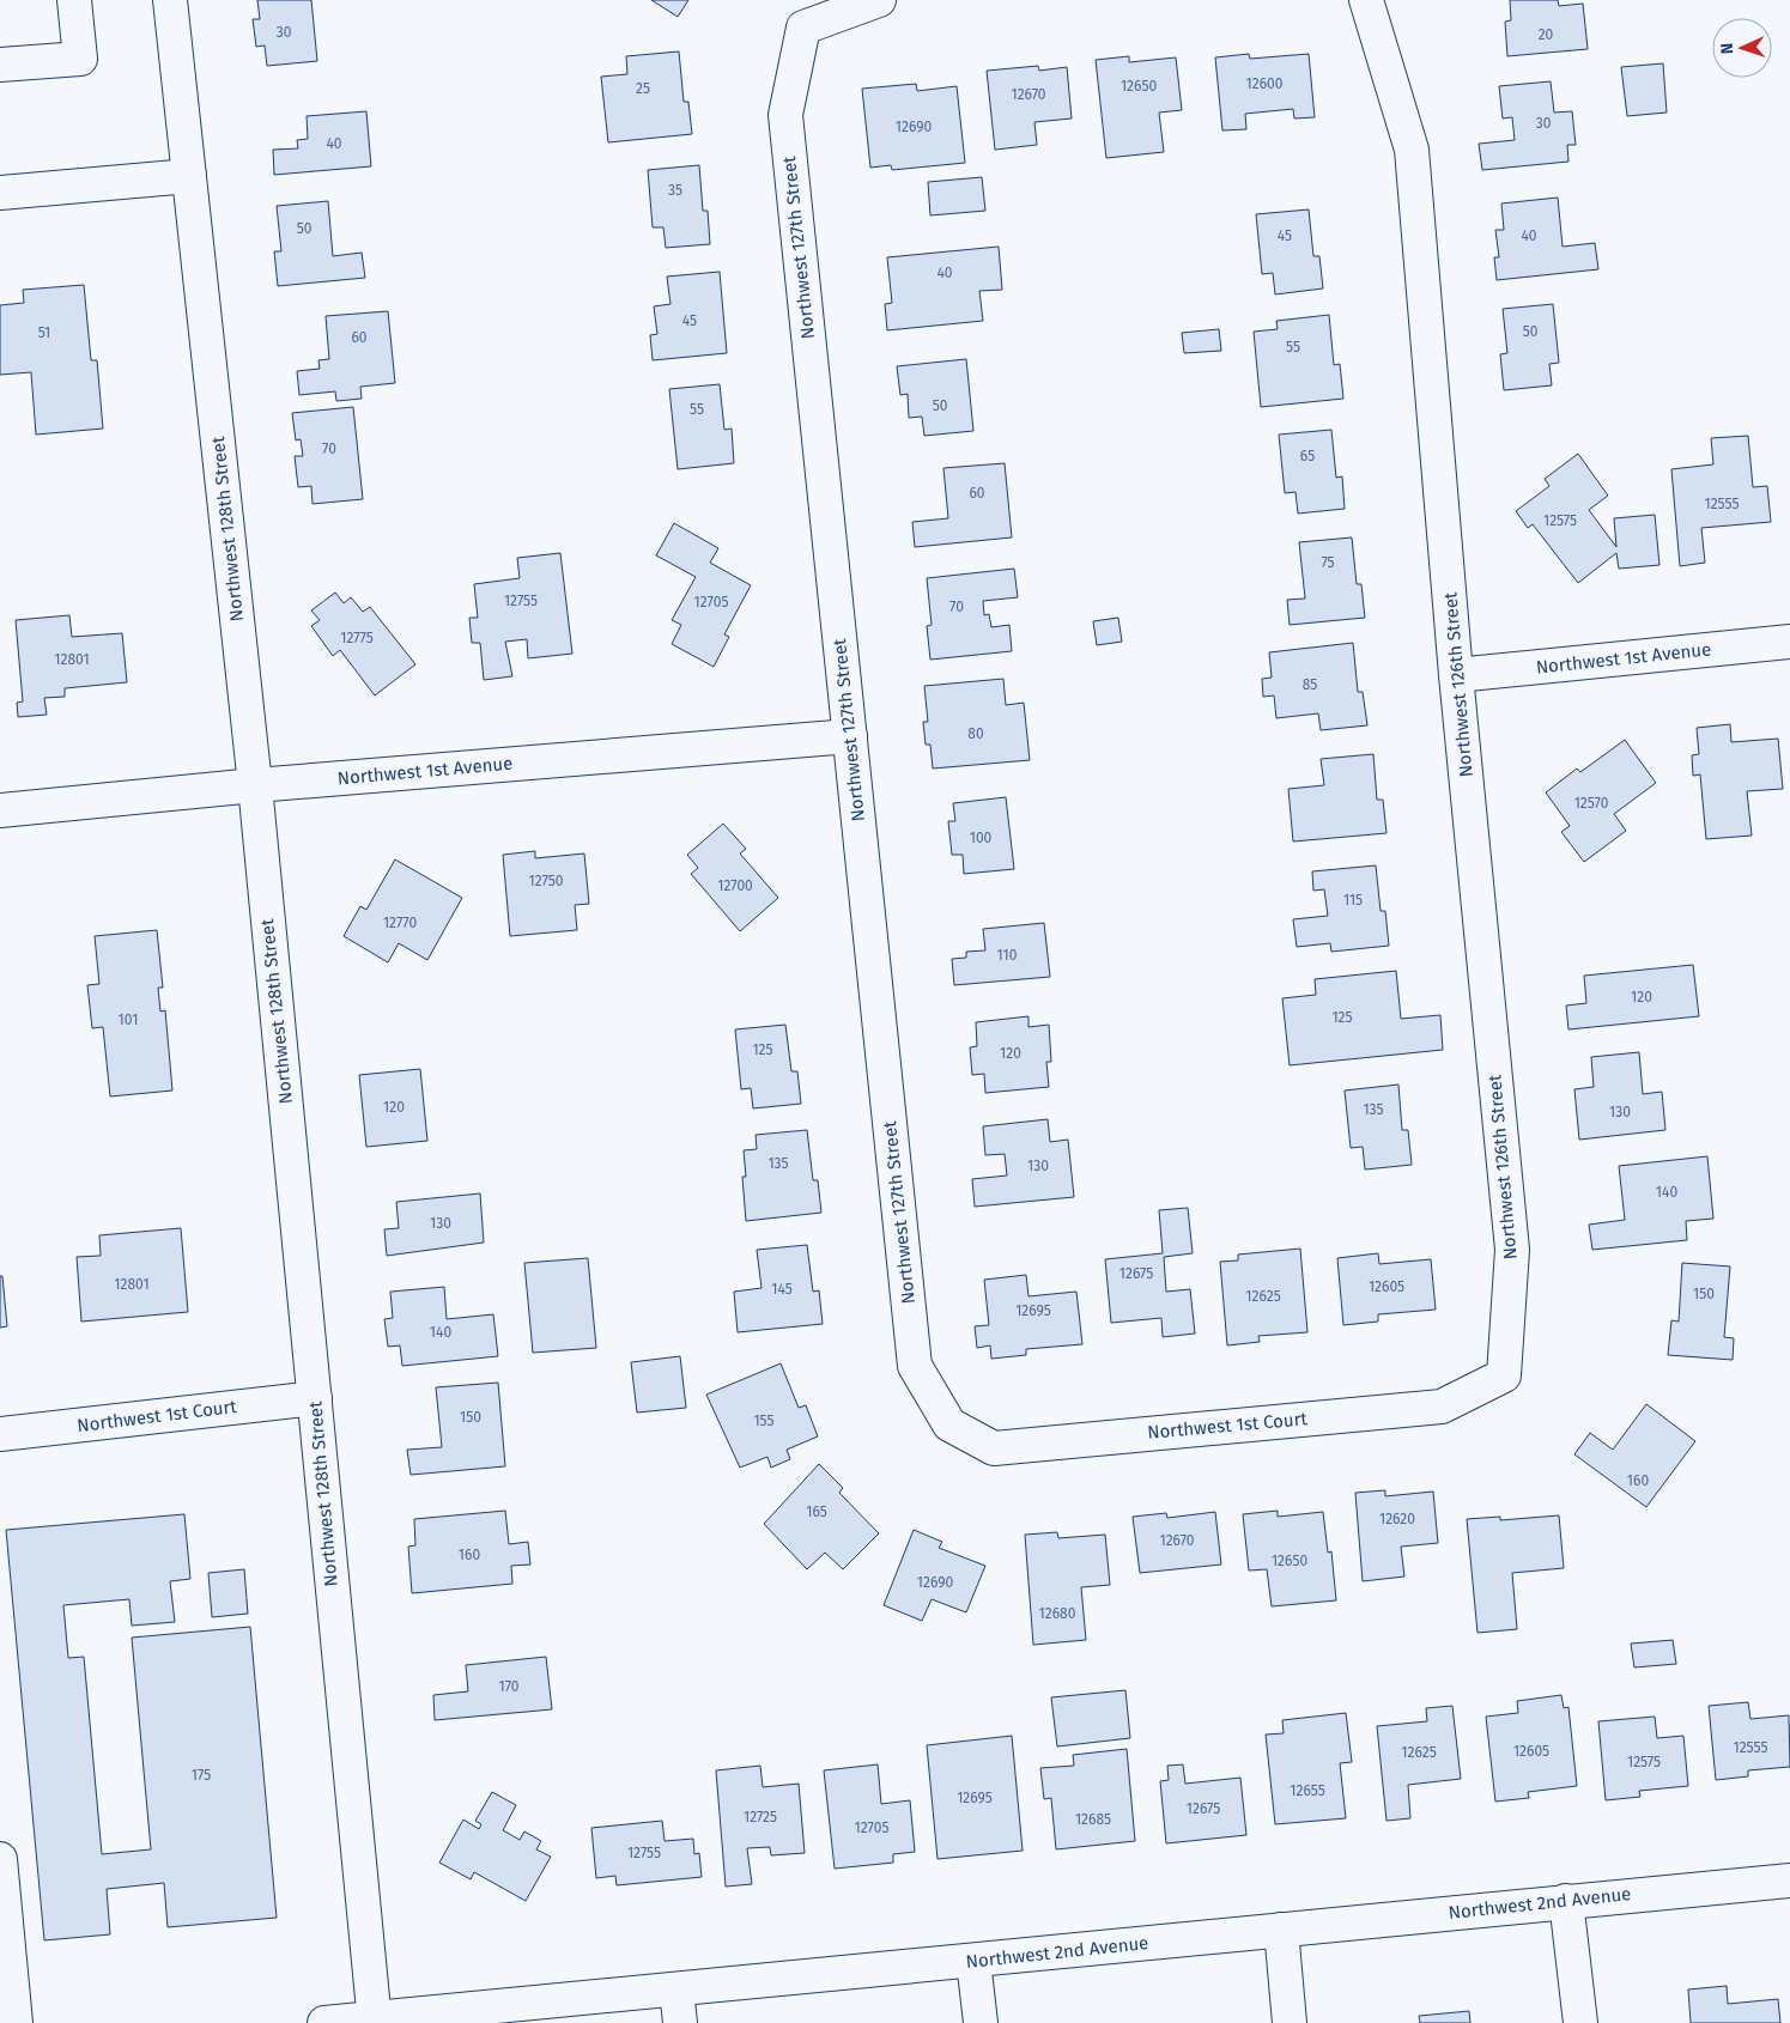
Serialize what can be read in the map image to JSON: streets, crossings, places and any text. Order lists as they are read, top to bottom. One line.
{"streets":{"street":["Northwest 127th Street","Northwest 128th Street","Northwest 1st Avenue","Northwest 126th Street","Northwest 1st Court","Northwest 2nd Avenue"]},"crossings":[["Northwest 127th Street","Northwest 1st Avenue"],["Northwest 127th Street","Northwest 1st Court"],["Northwest 128th Street","Northwest 1st Avenue"],["Northwest 128th Street","Northwest 1st Court"],["Northwest 128th Street","Northwest 2nd Avenue"],["Northwest 1st Avenue","Northwest 126th Street"],["Northwest 126th Street","Northwest 1st Court"]],"house_numbers":["30","20","12600","12650","25","12670","30","12690","40","35","50","45","40","40","45","50","51","60","55","50","55","70","65","60","12555","12575","75","12755","12705","70","12775","12801","85","80","12570","100","12750","12700","115","12770","110","120","125","101","125","120","120","135","130","135","130","140","130","12675","12801","12605","145","150","12625","12695","140","150","155","160","165","12620","12670","160","12650","12690","12680","170","12555","12605","12625","12575","175","12655","12695","12675","12725","12685","12705","12755"],"north":"left"}
